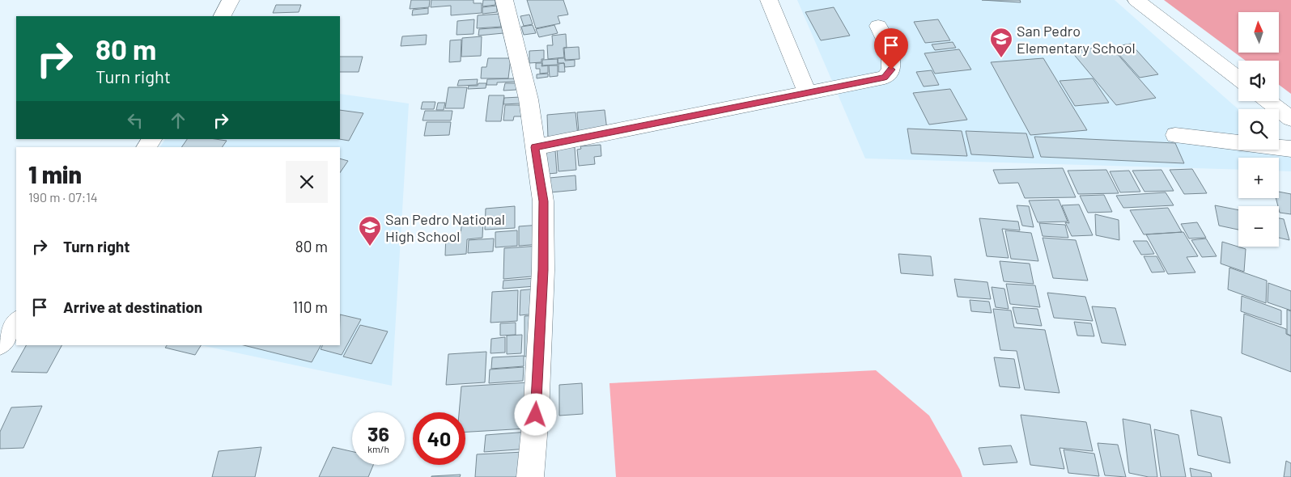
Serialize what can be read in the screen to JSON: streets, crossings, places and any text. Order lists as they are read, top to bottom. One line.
{"places":{"school or university":["San Pedro Elementary School","San Pedro National High School"]},"north":"top","page":{"map_buttons":["+","−"],"turn":["80 m","Turn right"],"heading":["1 min","190 m · 07:14"],"list":[{"name":"Turn right","value":"80 m"},{"name":"Arrive at destination","value":"110 m"}],"speed":"36 km/h","limit":"40"}}
